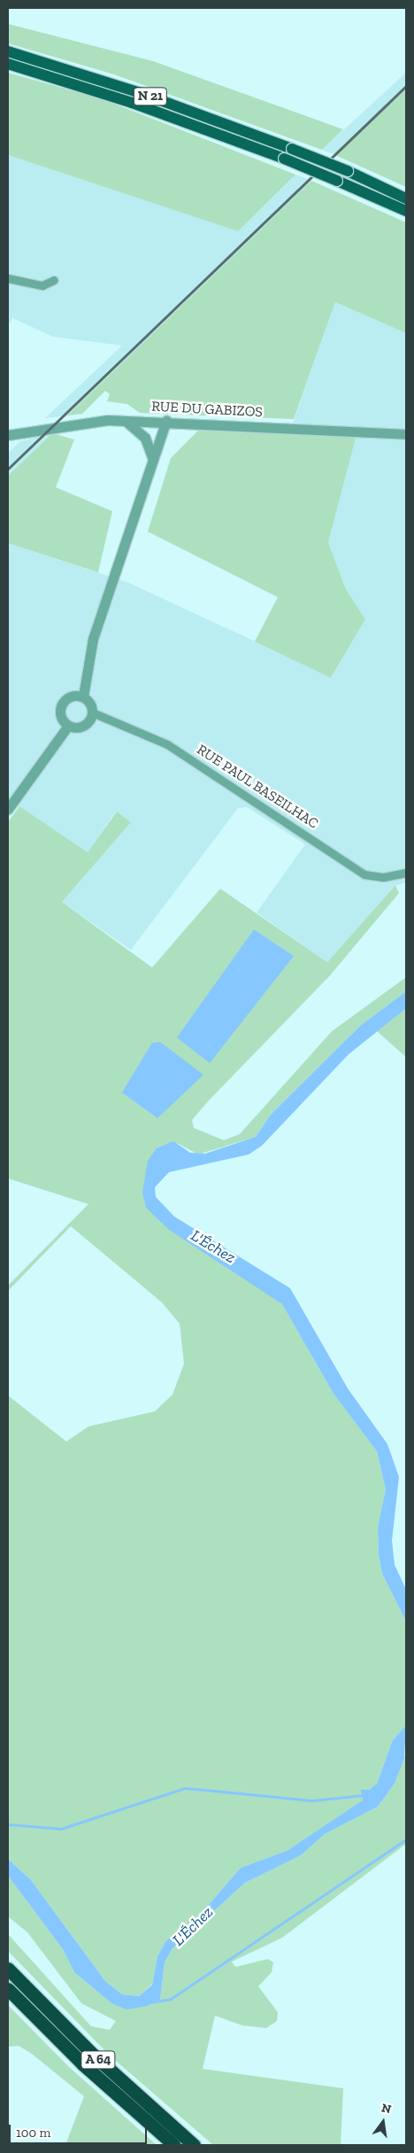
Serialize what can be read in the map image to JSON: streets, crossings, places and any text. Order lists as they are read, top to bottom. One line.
{"streets":{"highway":["A 64"],"main road":["N 21"],"street":["RUE DU GABIZOS","RUE PAUL BASEILHAC"]},"water":["L'Échez"],"scale_bar":"100 m","north":"top"}
